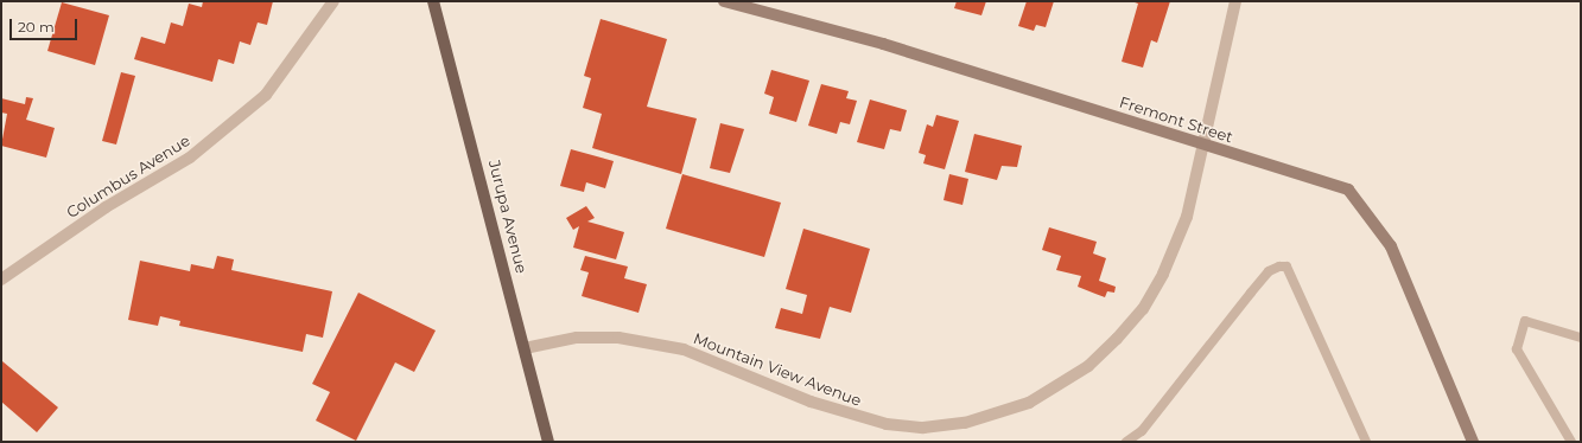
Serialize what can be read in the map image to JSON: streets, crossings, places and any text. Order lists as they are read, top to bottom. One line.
{"streets":{"main road":["Jurupa Avenue"],"street":["Fremont Street","Columbus Avenue","Mountain View Avenue"]},"crossings":[["Fremont Street","Mountain View Avenue"],["Jurupa Avenue","Mountain View Avenue"]],"scale_bar":"20 m"}
